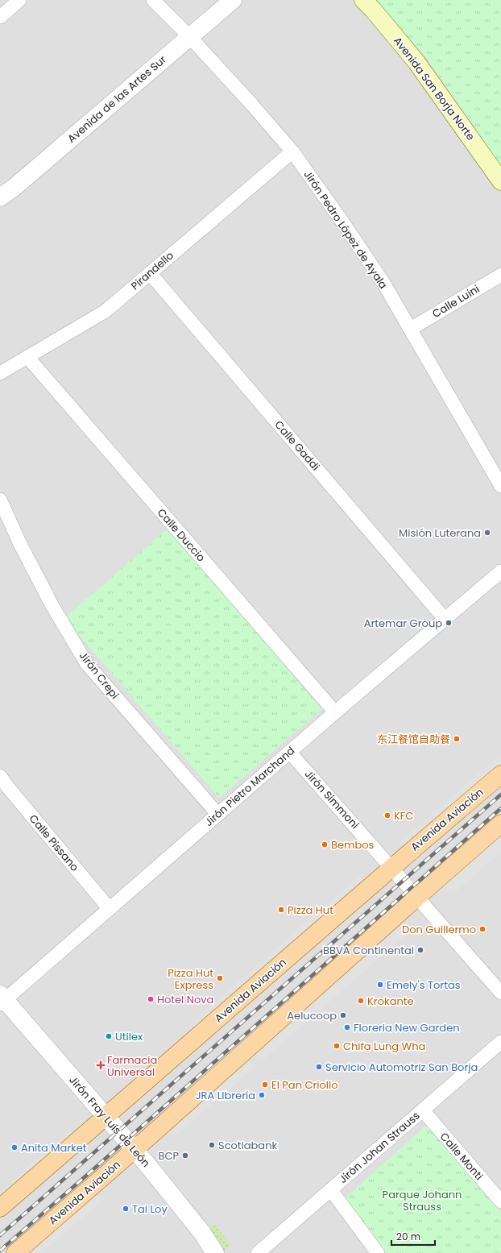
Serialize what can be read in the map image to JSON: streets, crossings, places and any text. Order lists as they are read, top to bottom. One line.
{"streets":{"main road":["Avenida San Borja Norte","Avenida Aviación"],"street":["Avenida de las Artes Sur","Jirón Pedro López de Ayala","Pirandello","Calle Luini","Calle Gaddi","Calle Duccio","Jirón Crepi","Jirón Pietro Marchand","Jirón Simmoni","Calle Pissano","Jirón Fray Luís de León","Jirón Johan Strauss","Calle Monti"]},"crossings":[["Avenida de las Artes Sur","Jirón Pedro López de Ayala"],["Jirón Pedro López de Ayala","Pirandello"],["Jirón Pedro López de Ayala","Calle Luini"],["Pirandello","Calle Gaddi"],["Pirandello","Calle Duccio"],["Calle Gaddi","Jirón Pietro Marchand"],["Calle Duccio","Jirón Pietro Marchand"],["Jirón Crepi","Jirón Pietro Marchand"],["Jirón Pietro Marchand","Jirón Simmoni"],["Jirón Pietro Marchand","Calle Pissano"],["Jirón Pietro Marchand","Jirón Fray Luís de León"],["Jirón Simmoni","Avenida Aviación"],["Avenida Aviación","Jirón Fray Luís de León"],["Jirón Johan Strauss","Calle Monti"]],"parks":["Parque Johann Strauss"],"places":{"other":["Misión Luterana","Artemar Group","东江餐馆自助餐","KFC","Bembos","Pizza Hut","Don Guillermo","BBVA Continental","Pizza Hut Express","Emely's Tortas","Hotel Nova","Krokante","Aelucoop","Floreria New Garden","Utilex","Chifa Lung Wha","Servicio Automotriz San Borja","El Pan Criollo","JRA LIbrería","Scotiabank","Anita Market","BCP","Tai Loy"],"health":["Farmacia Universal"]},"scale_bar":"20 m"}
